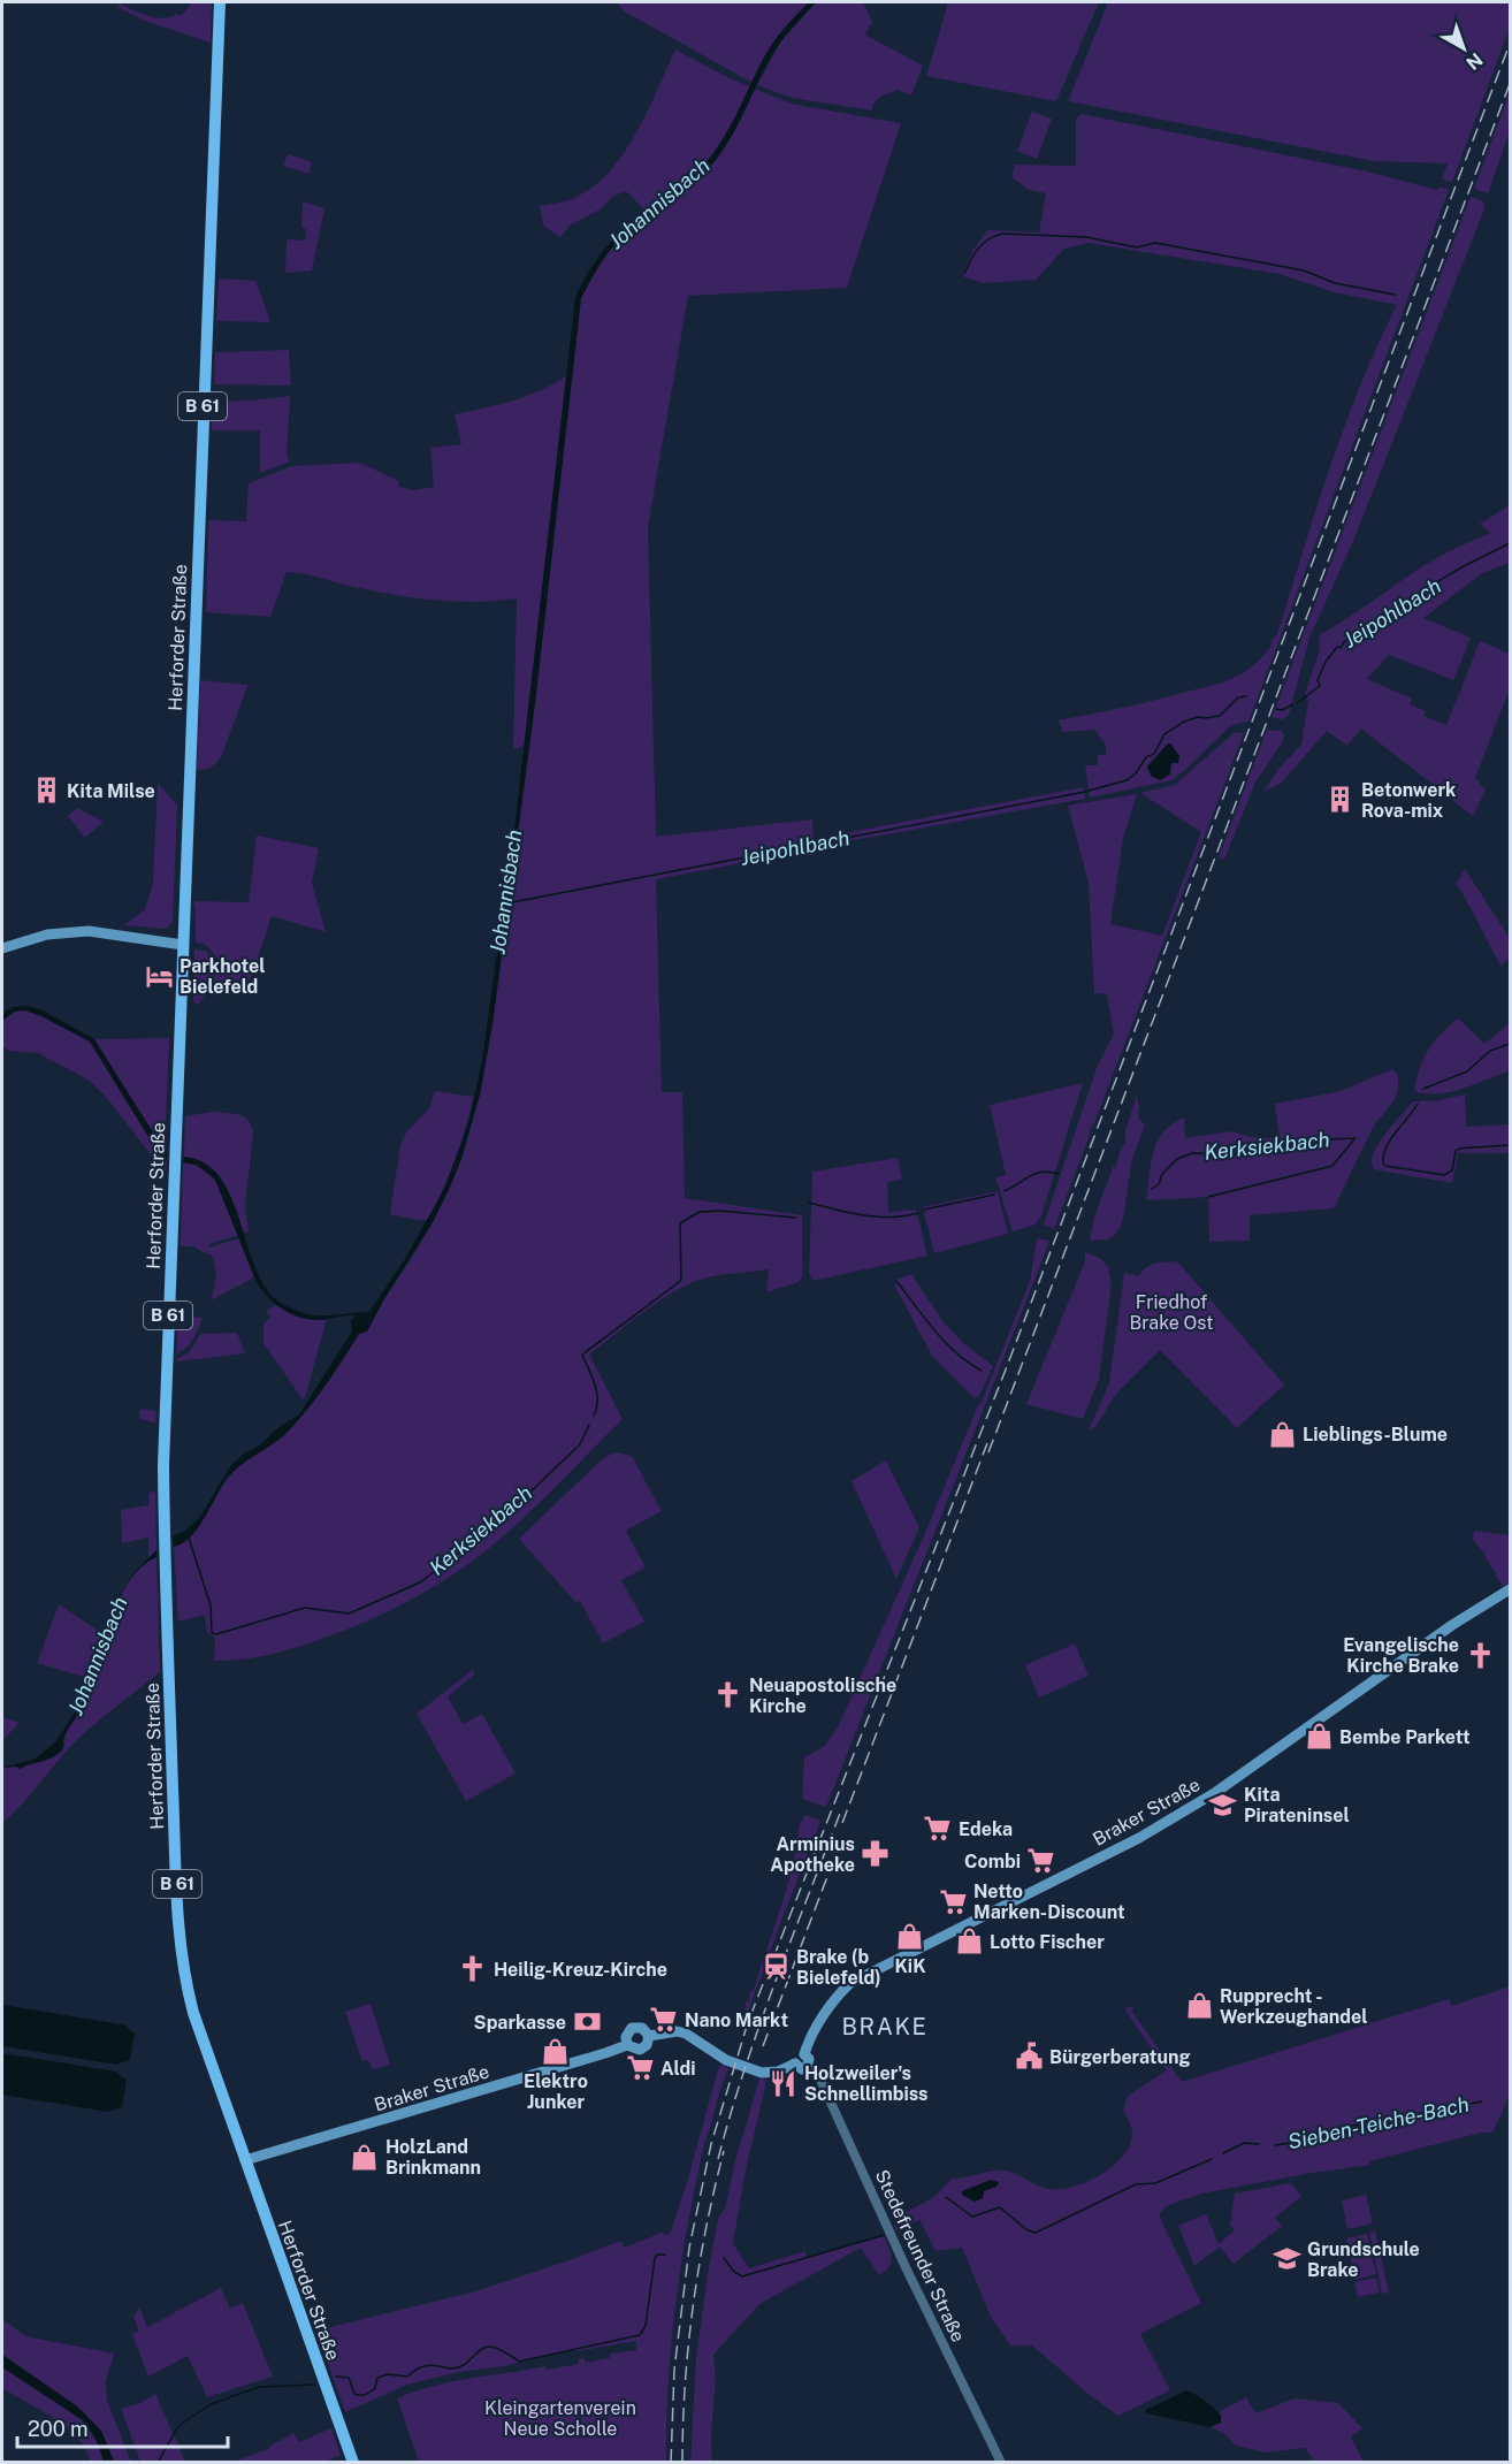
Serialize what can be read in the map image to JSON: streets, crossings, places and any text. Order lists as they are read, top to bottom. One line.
{"streets":{"main road":["B 61","Herforder Straße","Braker Straße"],"street":["Stedefreunder Straße"]},"crossings":[["Herforder Straße","Braker Straße"],["Braker Straße","Stedefreunder Straße"]],"districts":["BRAKE"],"water":["Johannisbach","Jeipohlbach","Kerksiekbach","Sieben-Teiche-Bach"],"parks":["Friedhof Brake Ost","Kleingartenverein Neue Scholle"],"places":{"building":["Kita Milse","Betonwerk Rova-mix"],"hotel":["Parkhotel Bielefeld"],"shop":["Lieblings-Blume","Bembe Parkett","KiK","Lotto Fischer","Rupprecht - Werkzeughandel","Elektro Junker","HolzLand Brinkmann"],"church":["Evangelische Kirche Brake","Neuapostolische Kirche","Heilig-Kreuz-Kirche"],"school or university":["Kita Pirateninsel","Grundschule Brake"],"supermarket":["Edeka","Combi","Netto Marken-Discount","Nano Markt","Aldi"],"pharmacy":["Arminius Apotheke"],"station":["Brake (b Bielefeld)"],"bank":["Sparkasse"],"public building":["Bürgerberatung"],"restaurant":["Holzweiler's Schnellimbiss"]},"scale_bar":"200 m","north":"bottom right"}
